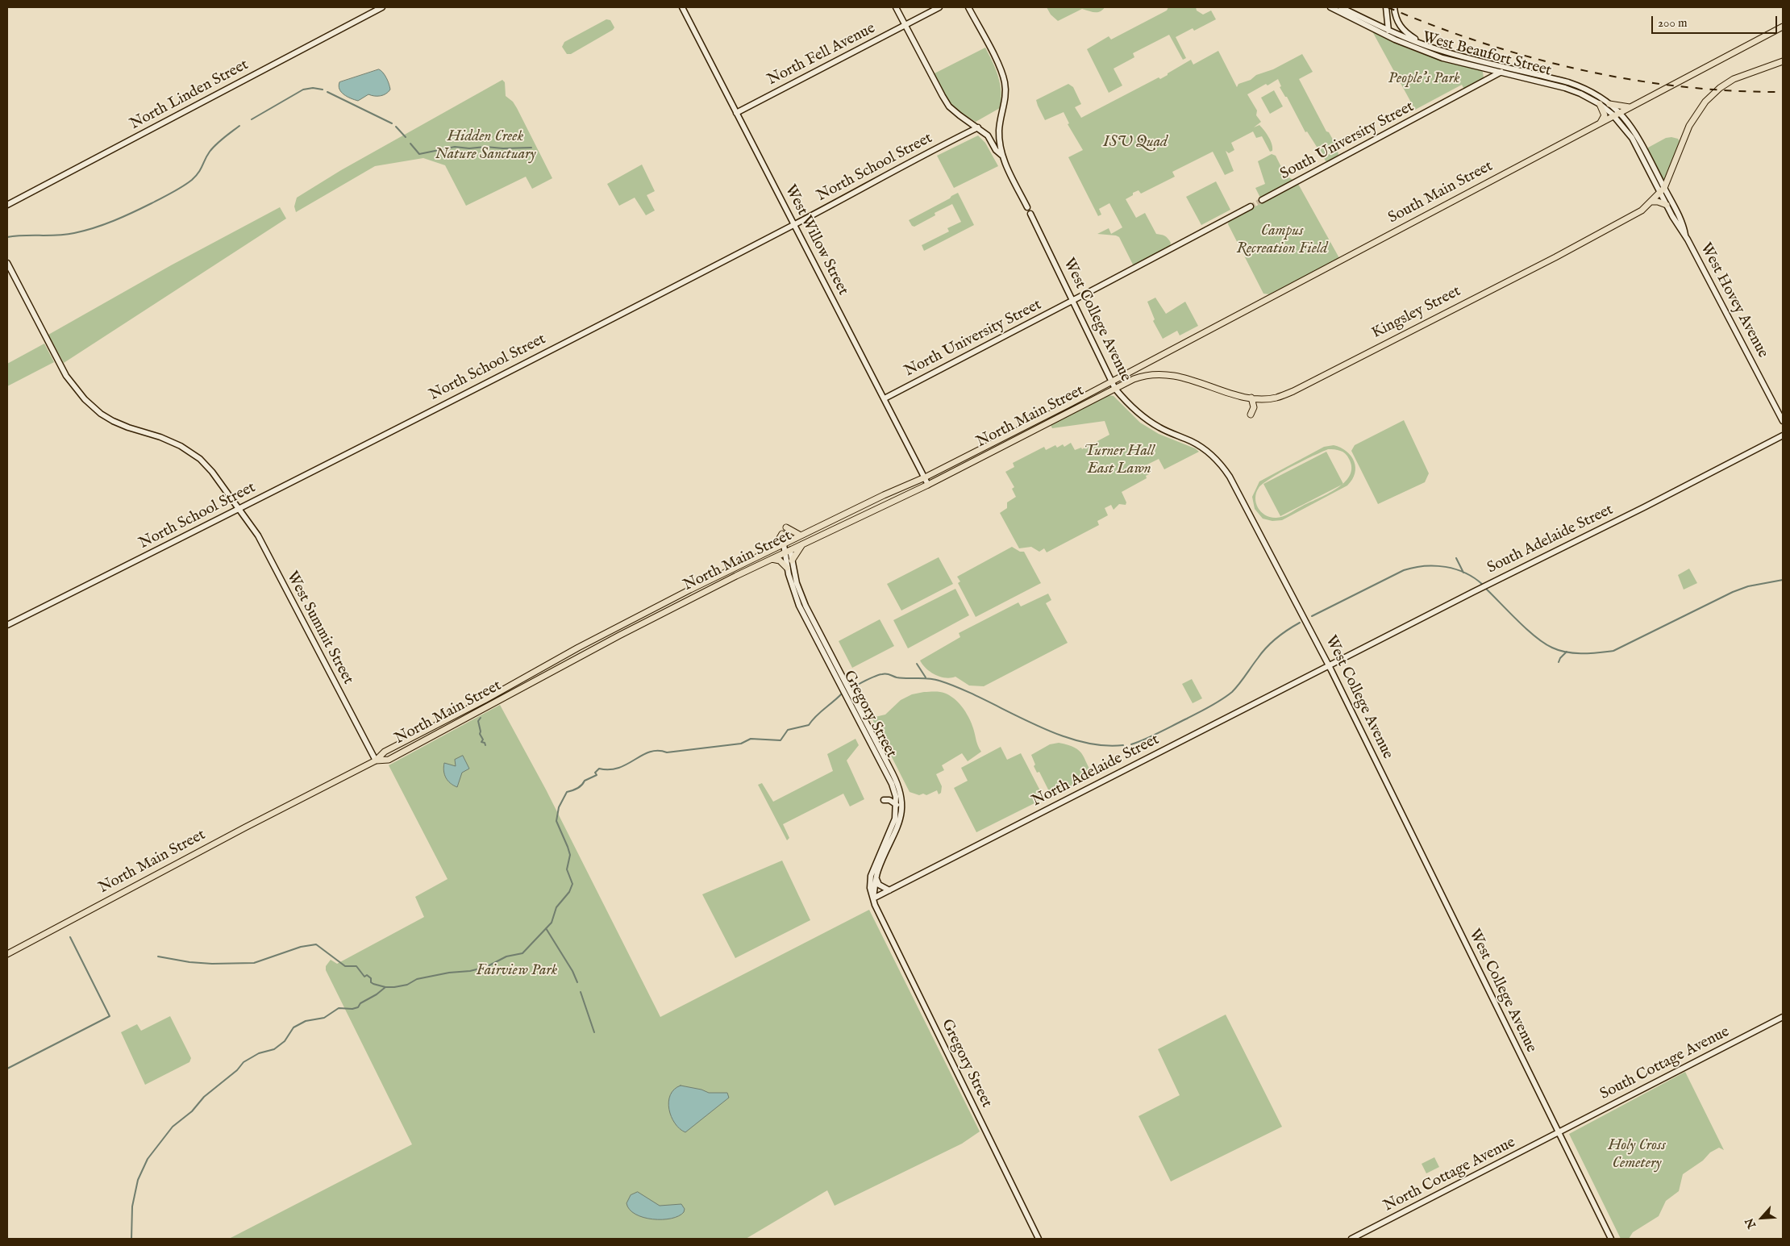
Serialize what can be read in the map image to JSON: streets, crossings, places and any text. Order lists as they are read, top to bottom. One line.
{"streets":{"main road":["North Fell Avenue","West Beaufort Street","North Linden Street","South University Street","North School Street","South Main Street","West Willow Street","West Hovey Avenue","Kingsley Street","West College Avenue","North University Street","North Main Street","South Adelaide Street","West Summit Street","Gregory Street","North Adelaide Street","South Cottage Avenue","North Cottage Avenue"]},"crossings":[["North Fell Avenue","West Willow Street"],["West Beaufort Street","South University Street"],["West Beaufort Street","South Main Street"],["West Beaufort Street","West Hovey Avenue"],["North School Street","West Willow Street"],["North School Street","West Summit Street"],["South Main Street","West Hovey Avenue"],["South Main Street","West College Avenue"],["South Main Street","North Main Street"],["West Willow Street","North University Street"],["West Willow Street","North Main Street"],["West Hovey Avenue","Kingsley Street"],["Kingsley Street","West College Avenue"],["Kingsley Street","North Main Street"],["West College Avenue","North University Street"],["West College Avenue","North Main Street"],["West College Avenue","South Adelaide Street"],["West College Avenue","North Adelaide Street"],["West College Avenue","South Cottage Avenue"],["West College Avenue","North Cottage Avenue"],["North Main Street","West Summit Street"],["North Main Street","Gregory Street"],["South Adelaide Street","North Adelaide Street"],["Gregory Street","North Adelaide Street"],["South Cottage Avenue","North Cottage Avenue"]],"parks":["People's Park","Hidden Creek Nature Sanctuary","ISU Quad","Campus Recreation Field","Turner Hall East Lawn","Fairview Park","Holy Cross Cemetery"],"scale_bar":"200 m","north":"bottom left"}
